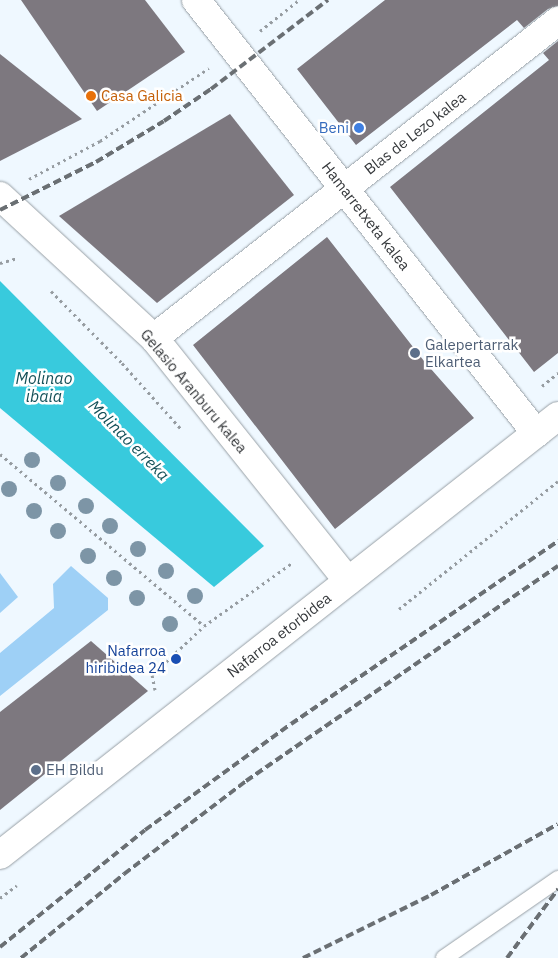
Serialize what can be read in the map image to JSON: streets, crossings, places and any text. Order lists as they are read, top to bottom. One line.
{"streets":{"street":["Blas de Lezo kalea","Hamarretxeta kalea","Gelasio Aranburu kalea","Nafarroa etorbidea"]},"crossings":[["Blas de Lezo kalea","Hamarretxeta kalea"],["Blas de Lezo kalea","Gelasio Aranburu kalea"],["Hamarretxeta kalea","Nafarroa etorbidea"],["Gelasio Aranburu kalea","Nafarroa etorbidea"]],"water":["Molinao ibaia","Molinao erreka"],"places":["Casa Galicia","Beni","Galepertarrak Elkartea","Nafarroa hiribidea 24","EH Bildu"]}
